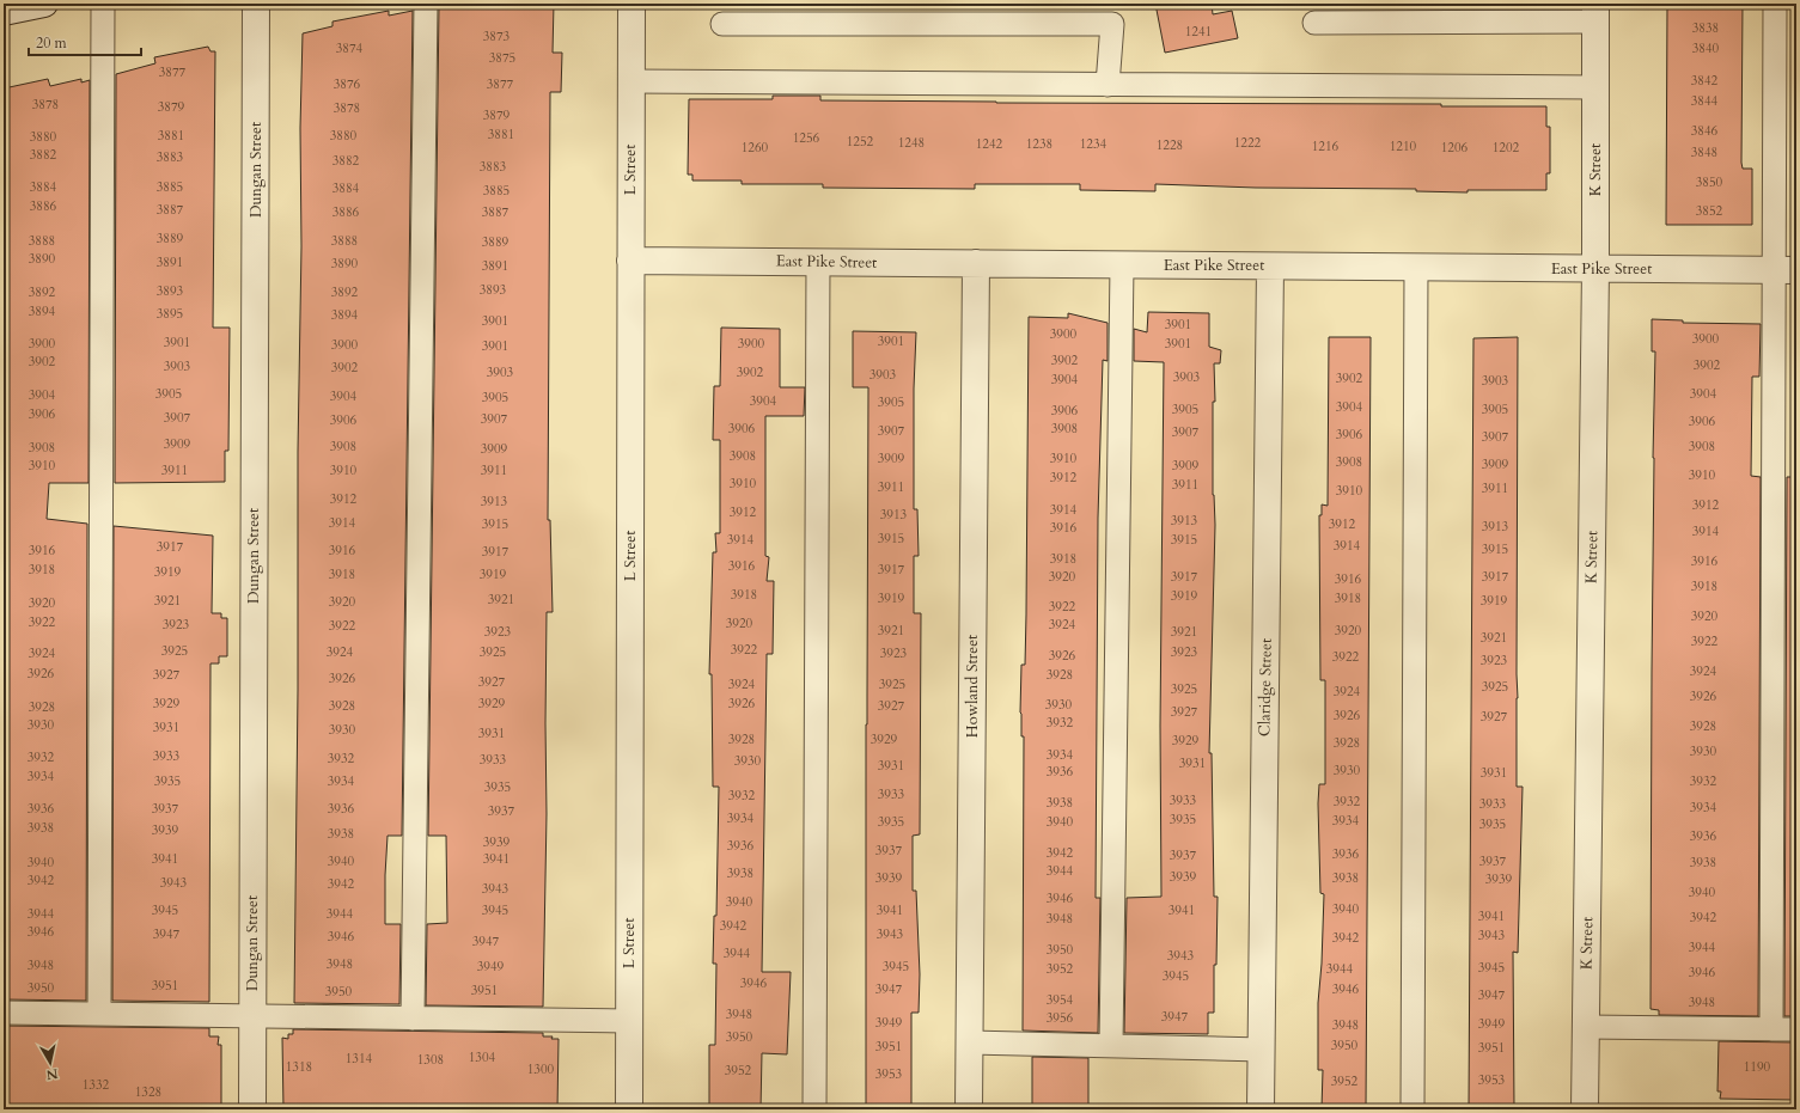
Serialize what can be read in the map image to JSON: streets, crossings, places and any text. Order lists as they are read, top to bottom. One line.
{"streets":{"street":["Dungan Street","L Street","K Street","East Pike Street","Howland Street","Claridge Street"]},"crossings":[["L Street","East Pike Street"],["K Street","East Pike Street"],["East Pike Street","Howland Street"],["East Pike Street","Claridge Street"]],"house_numbers":["3838","1241","3873","3874","3840","3875","3877","3842","3876","3877","3844","3878","3879","3878","3879","3846","3881","3881","3880","3880","1256","1252","1248","1222","1242","1238","1234","1228","1216","1210","1260","1206","1202","3848","3882","3883","3882","3883","3850","3884","3885","3884","3885","3886","3887","3852","3886","3887","3889","3888","3888","3889","3890","3891","3890","3891","3893","3893","3892","3892","3894","3895","3894","3901","3901","3900","3900","3901","3901","3900","3900","3901","3900","3901","3902","3902","3902","3903","3902","3903","3902","3903","3903","3902","3904","3903","3905","3904","3904","3904","3905","3904","3905","3904","3905","3905","3906","3906","3907","3907","3906","3906","3906","3908","3907","3907","3906","3907","3909","3908","3908","3908","3909","3908","3909","3910","3908","3909","3910","3909","3911","3910","3911","3910","3912","3910","3911","3911","3911","3910","3912","3913","3912","3914","3912","3913","3913","3914","3915","3912","3913","3916","3914","3915","3914","3915","3914","3917","3915","3916","3916","3917","3918","3916","3916","3918","3917","3919","3918","3919","3920","3917","3917","3916","3918","3918","3919","3919","3918","3921","3921","3919","3920","3920","3922","3920","3922","3920","3923","3924","3922","3921","3920","3923","3921","3921","3922","3922","3925","3924","3925","3923","3924","3923","3926","3922","3923","3924","3926","3927","3928","3926","3927","3924","3925","3925","3925","3924","3926","3929","3929","3926","3930","3928","3927","3928","3927","3926","3927","3932","3930","3928","3931","3930","3931","3928","3929","3929","3928","3930","3934","3933","3932","3932","3933","3930","3931","3931","3930","3936","3931","3934","3935","3934","3932","3935","3933","3932","3933","3932","3938","3933","3934","3936","3937","3936","3937","3934","3935","3934","3935","3940","3935","3938","3939","3938","3936","3939","3936","3937","3942","3936","3937","3941","3941","3940","3937","3940","3938","3944","3938","3939","3939","3938","3939","3942","3943","3942","3943","3940","3946","3940","3940","3945","3945","3941","3941","3944","3944","3941","3942","3948","3942","3946","3947","3943","3943","3946","3942","3947","3944","3950","3944","3943","3948","3948","3949","3945","3945","3952","3944","3946","3945","3946","3951","3950","3947","3946","3951","3950","3947","3954","3948","3948","3947","3956","3949","3949","3948","3950","3950","3951","3951","1304","1314","1308","1318","1190","1300","3952","3953","3953","3952","1332","1328"],"scale_bar":"20 m","north":"bottom"}
